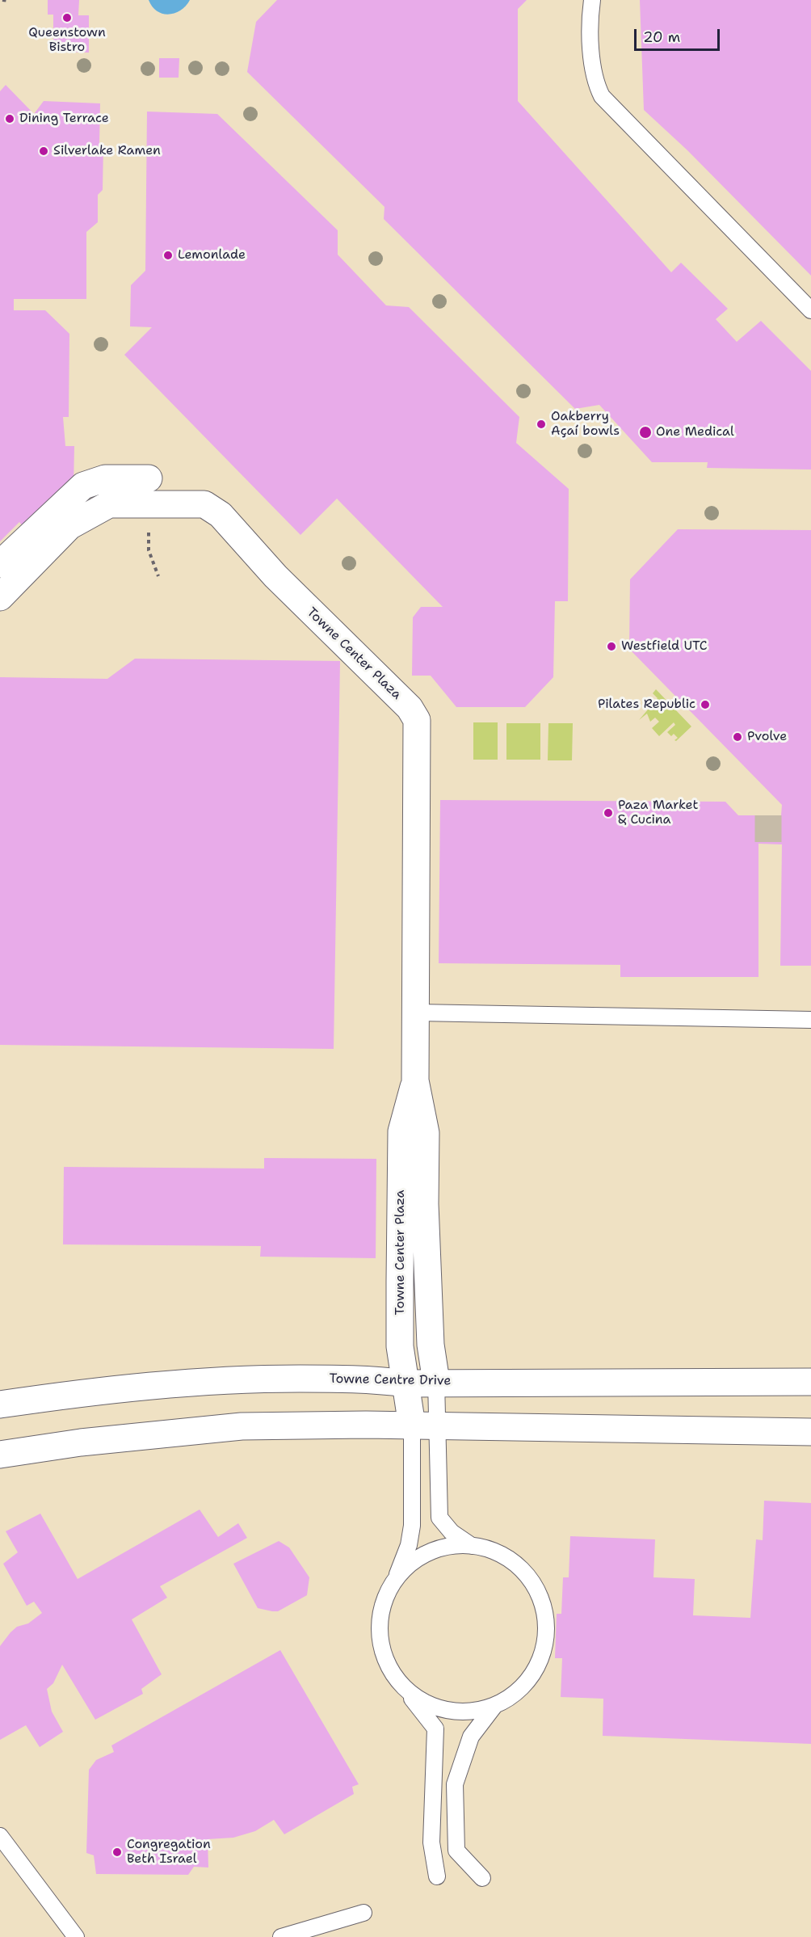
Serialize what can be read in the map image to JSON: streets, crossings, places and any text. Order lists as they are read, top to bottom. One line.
{"streets":{"street":["Towne Center Plaza","Towne Centre Drive"]},"crossings":[["Towne Center Plaza","Towne Centre Drive"]],"places":["Queenstown Bistro","Dining Terrace","Silverlake Ramen","Lemonlade","Oakberry Açaí bowls","One Medical","Westfield UTC","Pilates Republic","Pvolve","Paza Market & Cucina","Congregation Beth Israel"],"scale_bar":"20 m"}
